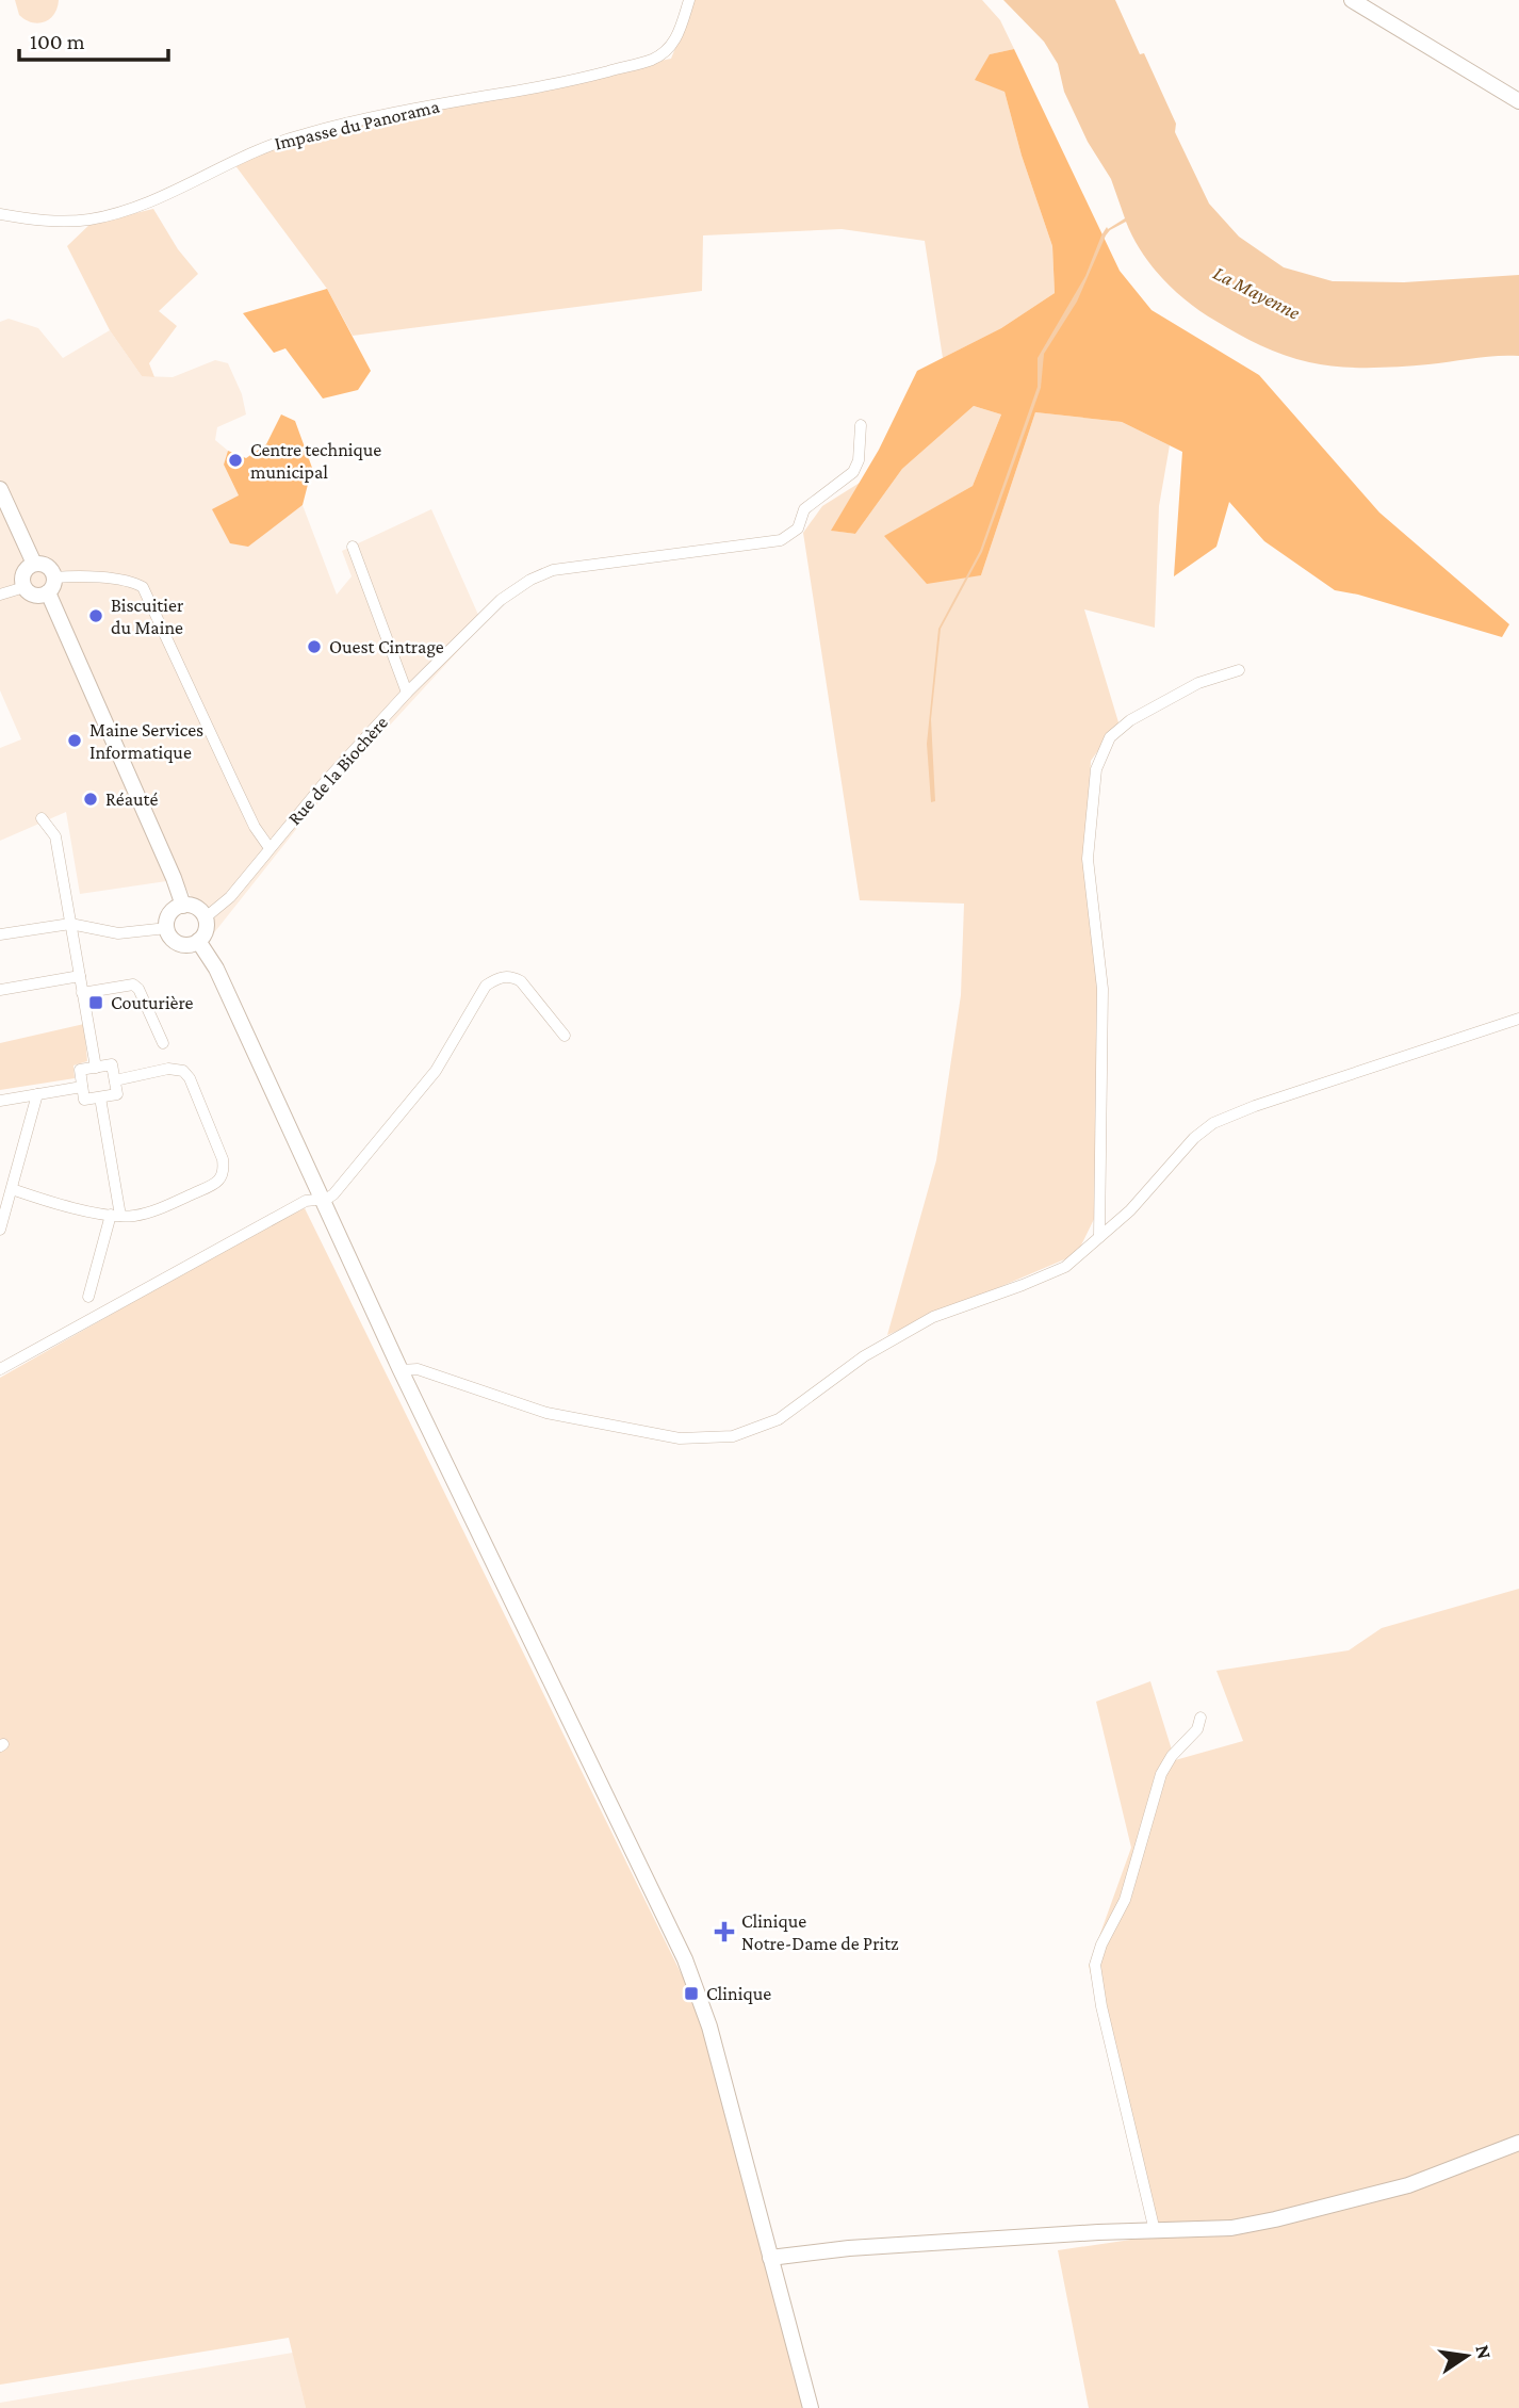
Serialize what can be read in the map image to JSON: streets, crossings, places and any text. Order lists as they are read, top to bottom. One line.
{"streets":{"street":["Impasse du Panorama","Rue de la Biochère"]},"water":["La Mayenne"],"places":{"other":["Centre technique municipal","Biscuitier du Maine","Ouest Cintrage","Maine Services Informatique","Réauté"],"transit":["Couturière","Clinique"],"health":["Clinique Notre-Dame de Pritz"]},"scale_bar":"100 m","north":"right"}
